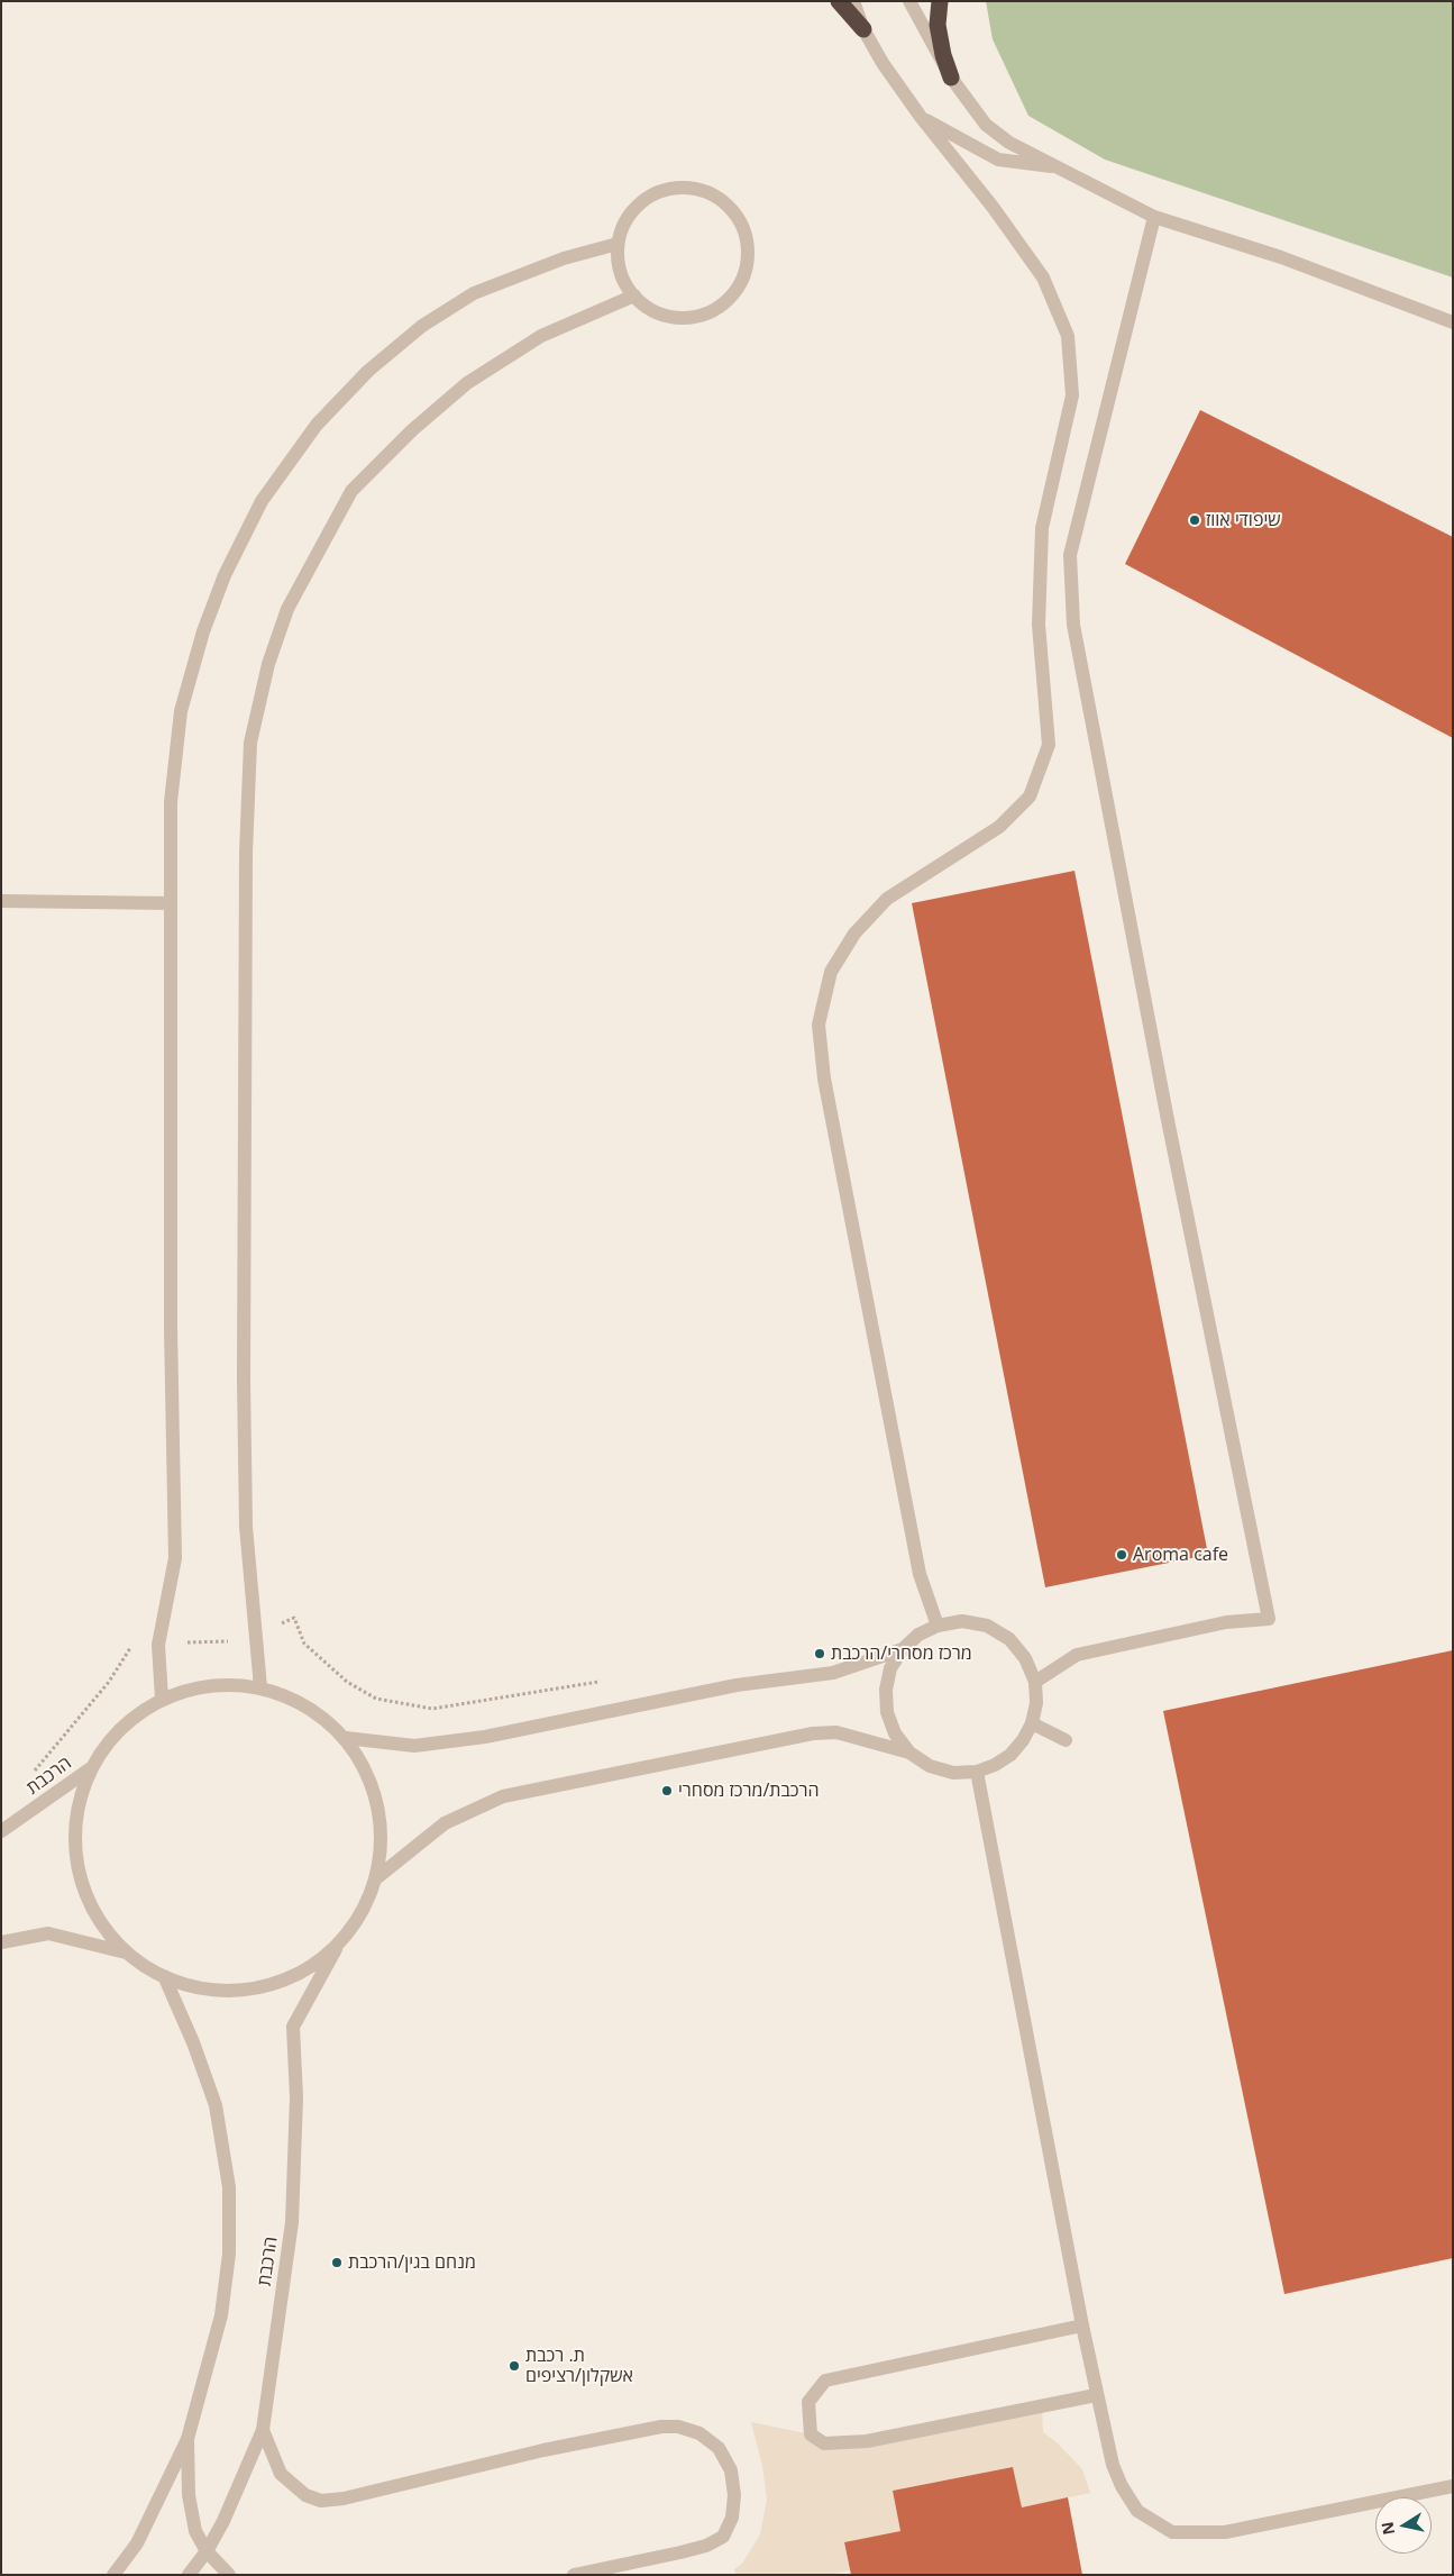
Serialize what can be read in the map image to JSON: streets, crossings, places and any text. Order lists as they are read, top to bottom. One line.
{"streets":{"street":["הרכבת"]},"places":["שיפודי אווז","Aroma cafe","מרכז מסחרי/הרכבת","הרכבת/מרכז מסחרי","מנחם בגין/הרכבת","ת. רכבת אשקלון/רציפים"],"north":"left"}
